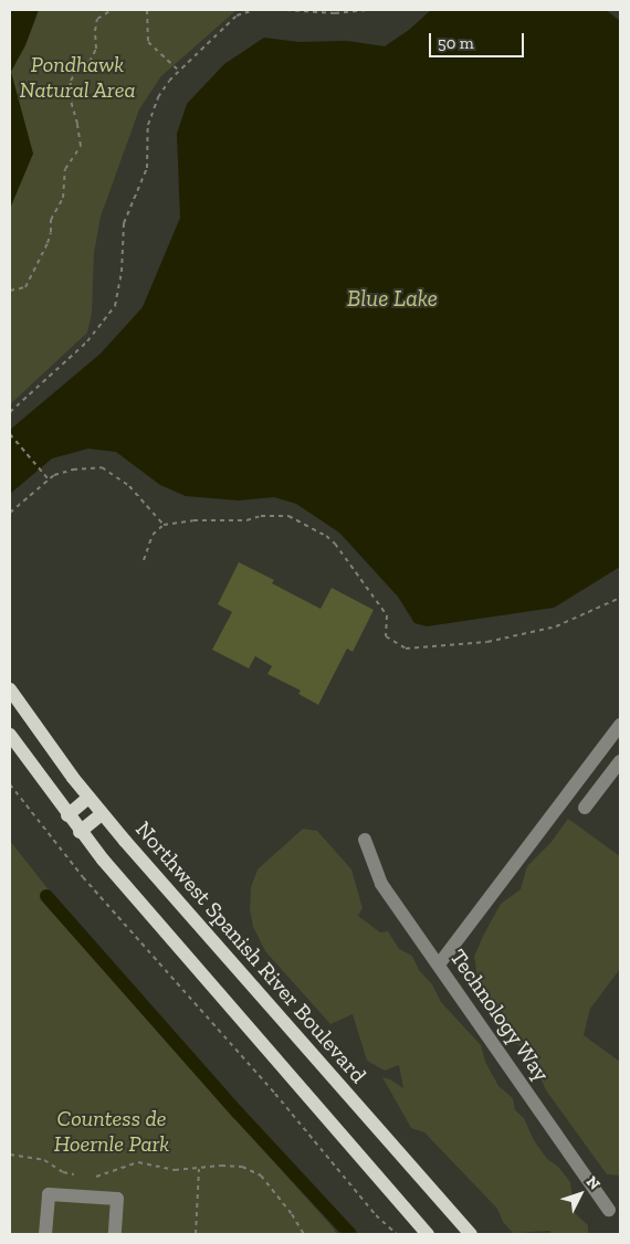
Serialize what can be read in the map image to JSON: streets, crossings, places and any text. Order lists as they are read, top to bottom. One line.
{"streets":{"main road":["Northwest Spanish River Boulevard"],"street":["Technology Way"]},"water":["Blue Lake"],"parks":["Pondhawk Natural Area","Countess de Hoernle Park"],"scale_bar":"50 m","north":"top right"}
